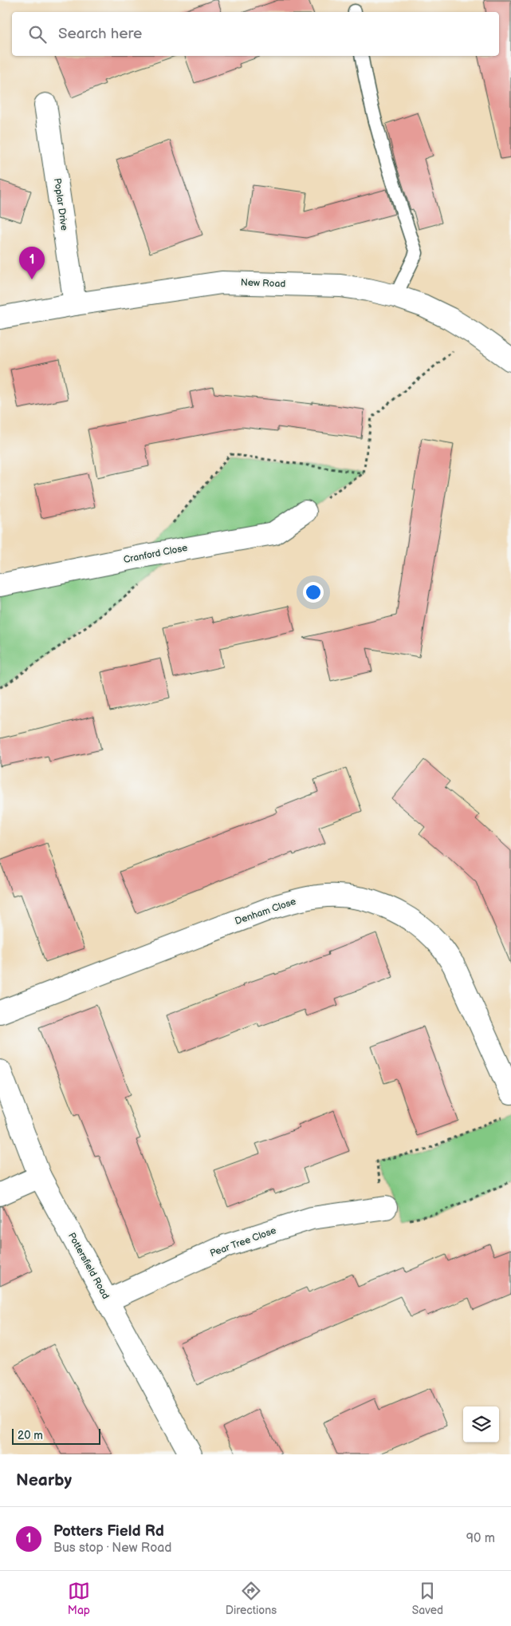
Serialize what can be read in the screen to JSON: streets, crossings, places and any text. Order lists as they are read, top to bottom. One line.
{"streets":{"street":["Poplar Drive","New Road","Cranford Close","Denham Close","Pear Tree Close","Pottersfield Road"]},"crossings":[["Poplar Drive","New Road"],["Pear Tree Close","Pottersfield Road"]],"scale_bar":"20 m","page":{"search":"Search here","pins":"1","scale":"20 m","heading":"Nearby","list":[{"mark":"1","name":"Potters Field Rd","note":"Bus stop · New Road","value":"90 m"}],"nav":["Map","Directions","Saved"]}}
